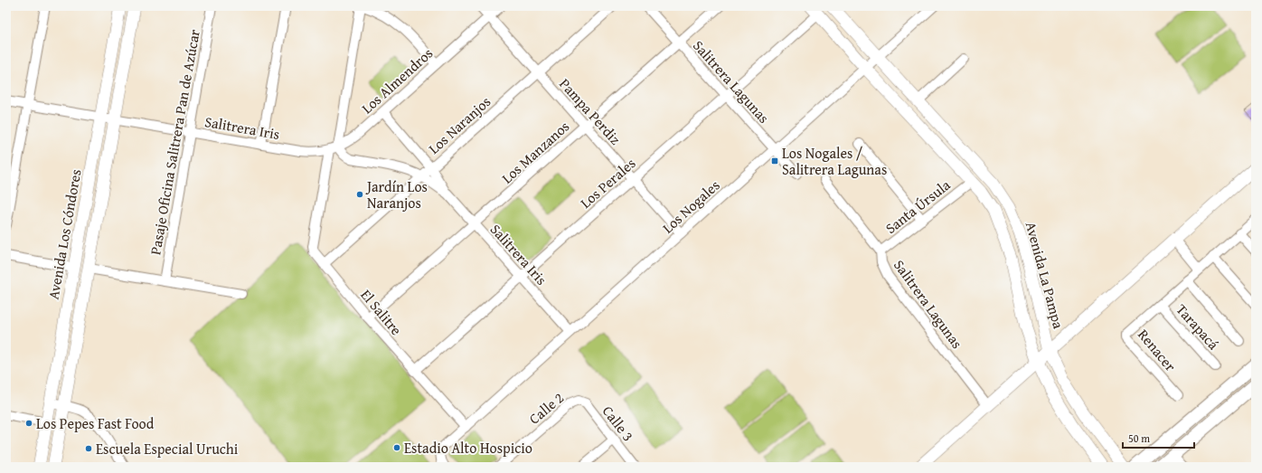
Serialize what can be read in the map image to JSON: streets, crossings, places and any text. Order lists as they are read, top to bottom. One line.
{"streets":{"street":["Los Almendros","Salitrera Lagunas","Pampa Perdiz","Los Naranjos","Salitrera Iris","Pasaje Oficina Salitrera Pan de Azúcar","Los Manzanos","Los Perales","Los Nogales","Santa Úrsula","Avenida Los Cóndores","Avenida La Pampa","El Salitre","Tarapacá","Renacer","Calle 2","Calle 3"]},"crossings":[["Los Almendros","Pampa Perdiz"],["Los Almendros","Salitrera Iris"],["Los Almendros","El Salitre"],["Salitrera Lagunas","Los Manzanos"],["Salitrera Lagunas","Los Perales"],["Salitrera Lagunas","Los Nogales"],["Salitrera Lagunas","Santa Úrsula"],["Pampa Perdiz","Los Naranjos"],["Pampa Perdiz","Los Manzanos"],["Pampa Perdiz","Los Perales"],["Pampa Perdiz","Los Nogales"],["Los Naranjos","Salitrera Iris"],["Los Naranjos","El Salitre"],["Salitrera Iris","Pasaje Oficina Salitrera Pan de Azúcar"],["Salitrera Iris","Los Manzanos"],["Salitrera Iris","Los Perales"],["Salitrera Iris","Los Nogales"],["Salitrera Iris","Avenida Los Cóndores"],["Los Manzanos","El Salitre"],["Los Perales","Avenida La Pampa"],["Los Perales","El Salitre"],["Los Nogales","Avenida La Pampa"],["Los Nogales","El Salitre"],["Santa Úrsula","Avenida La Pampa"],["Tarapacá","Renacer"],["Calle 2","Calle 3"]],"places":{"transit":["Los Nogales / Salitrera Lagunas"],"other":["Jardín Los Naranjos","Los Pepes Fast Food","Estadio Alto Hospicio","Escuela Especial Uruchi"]},"scale_bar":"50 m"}
